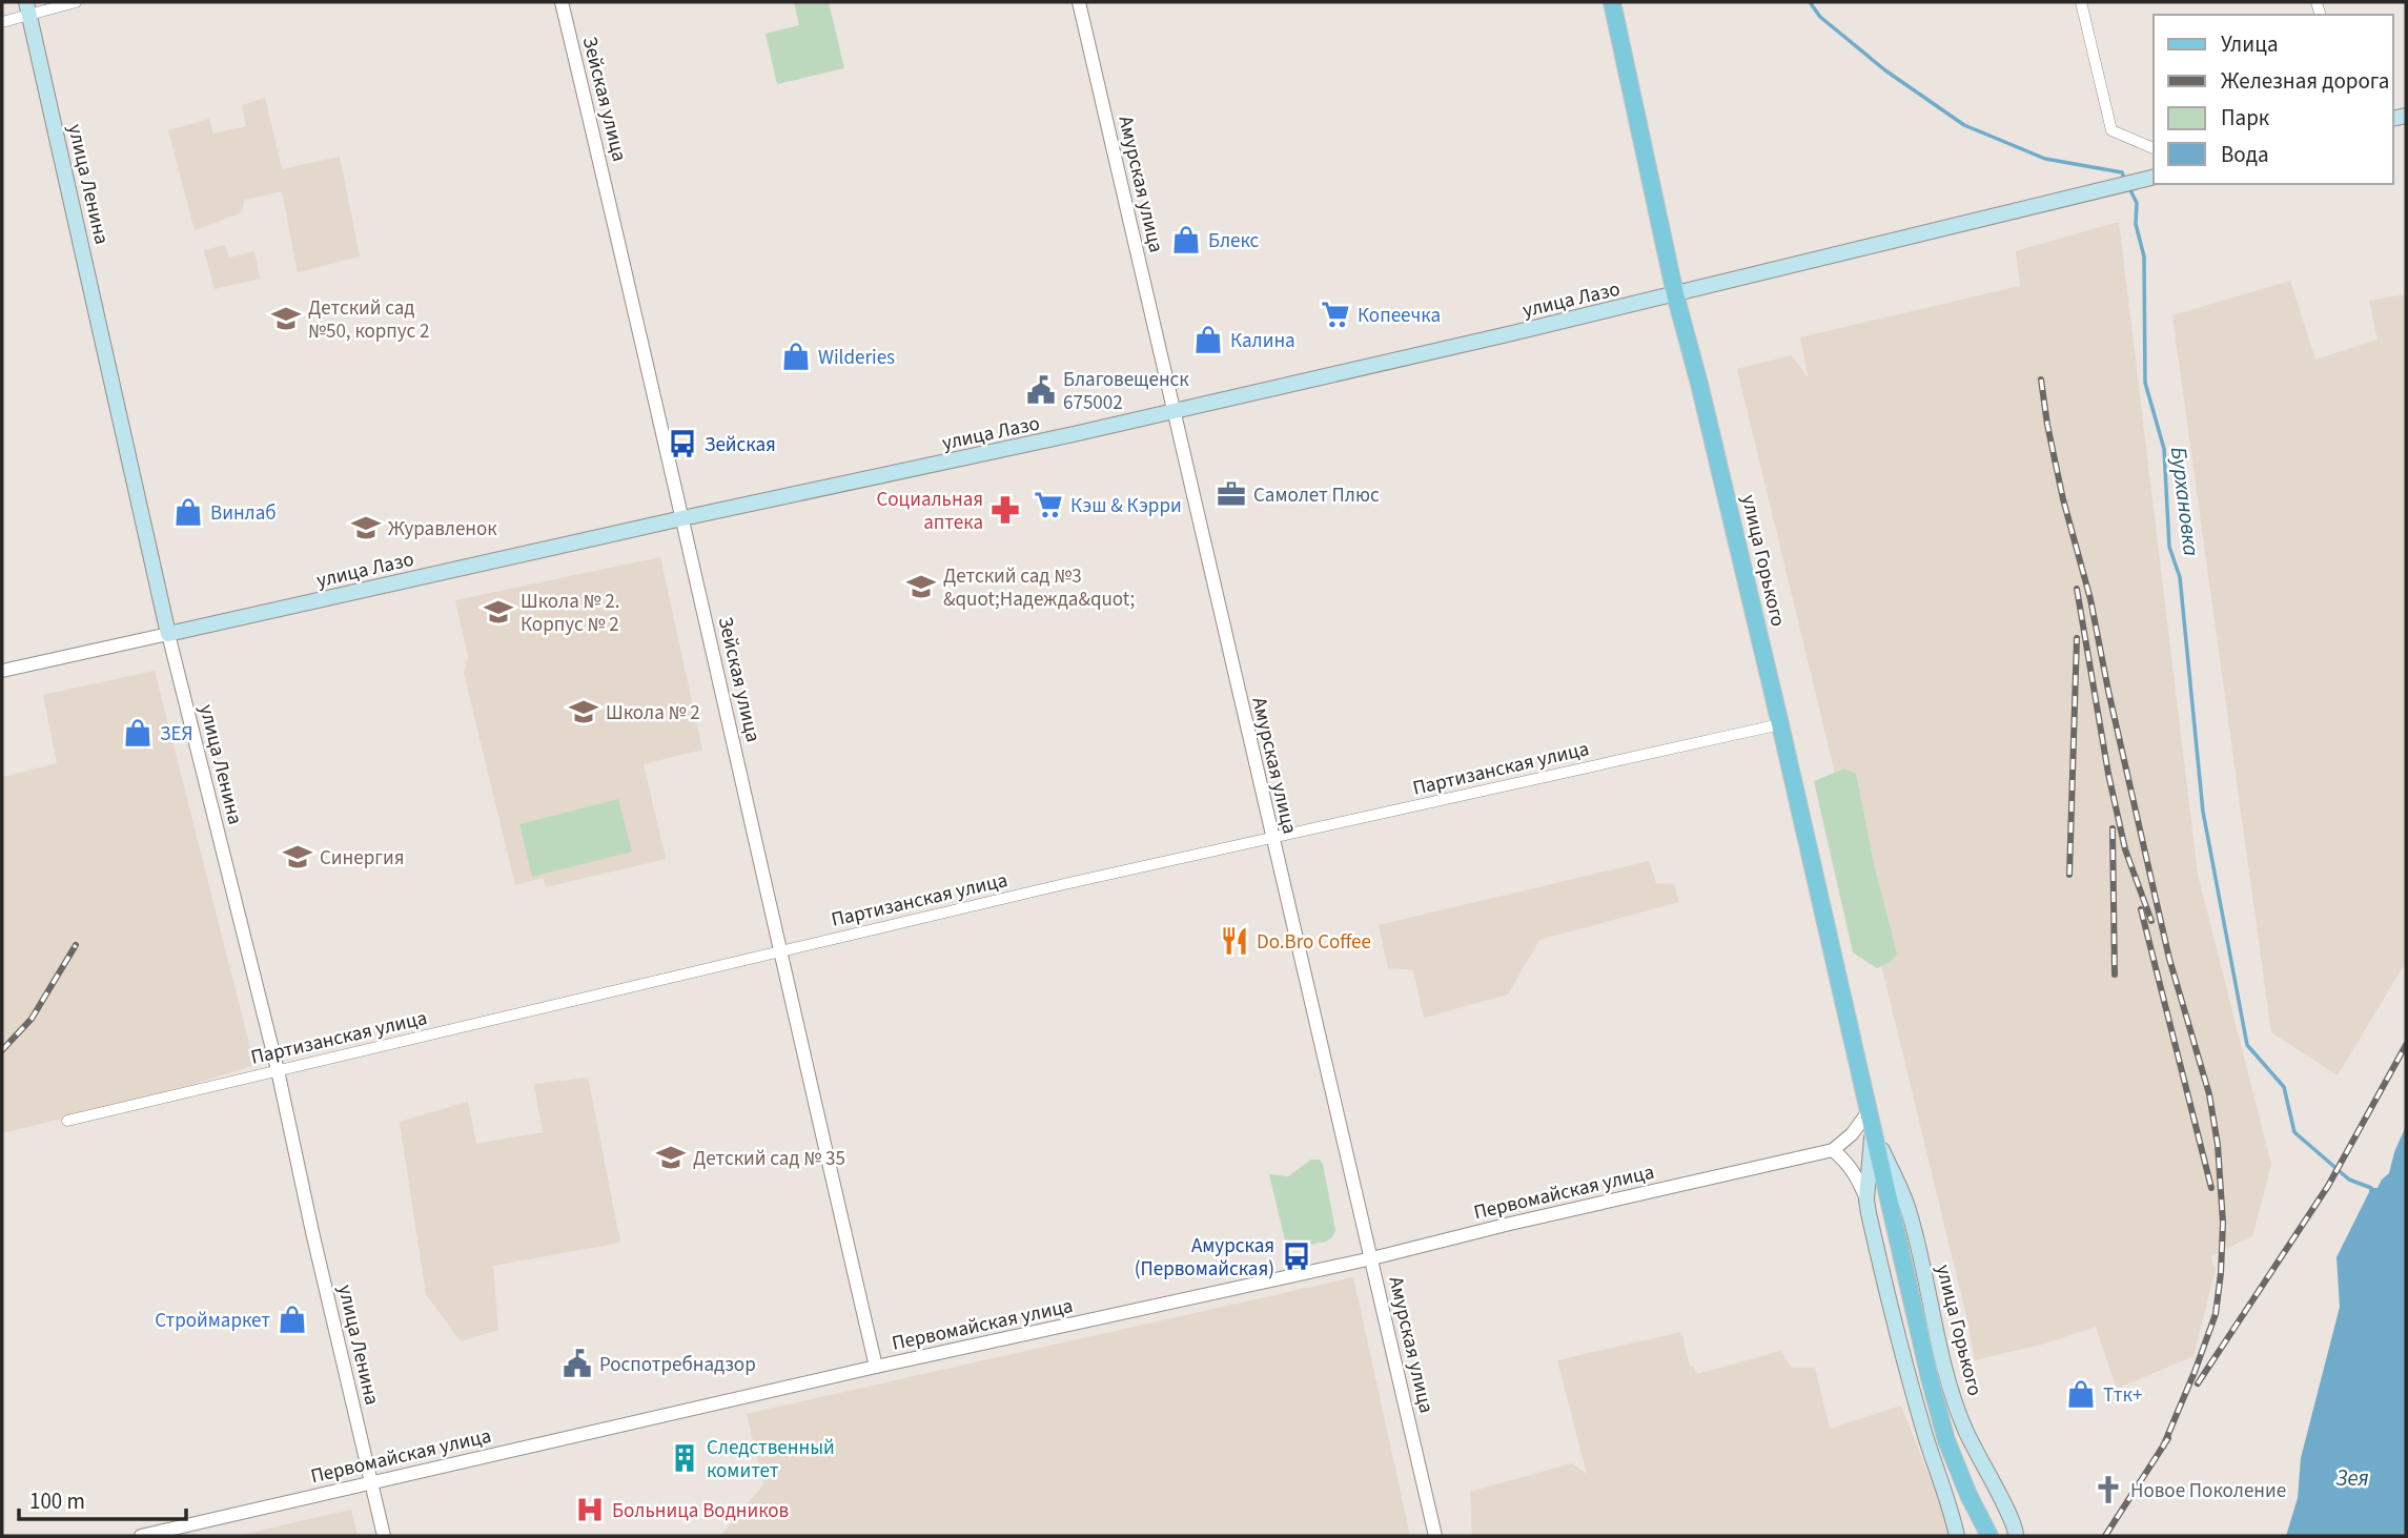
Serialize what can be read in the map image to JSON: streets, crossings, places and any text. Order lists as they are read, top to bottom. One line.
{"streets":{"main road":["улица Ленина","улица Лазо","улица Горького"],"street":["Зейская улица","Амурская улица","Партизанская улица","Первомайская улица"]},"crossings":[["Зейская улица","улица Лазо"],["Зейская улица","Партизанская улица"],["Зейская улица","Первомайская улица"],["улица Ленина","улица Лазо"],["улица Ленина","Партизанская улица"],["улица Ленина","Первомайская улица"],["Амурская улица","улица Лазо"],["Амурская улица","Партизанская улица"],["Амурская улица","Первомайская улица"],["улица Лазо","улица Горького"],["улица Горького","Партизанская улица"]],"water":["Бурхановка","Зея"],"places":{"shop":["Блекс","Калина","Wilderies","Винлаб","ЗЕЯ","Строймаркет","Ттк+"],"supermarket":["Копеечка","Кэш & Кэрри"],"school or university":["Детский сад №50, корпус 2","Журавленок","Детский сад №3 &quot;Надежда&quot;","Школа № 2. Корпус № 2","Школа № 2","Синергия","Детский сад № 35"],"public building":["Благовещенск 675002","Роспотребнадзор"],"bus stop":["Зейская","Амурская (Первомайская)"],"office":["Самолет Плюс"],"pharmacy":["Социальная аптека"],"restaurant":["Do.Bro Coffee"],"building":["Следственный комитет"],"church":["Новое Поколение"],"hospital":["Больница Водников"]},"legend":["Улица","Железная дорога","Парк","Вода"],"scale_bar":"100 m"}
